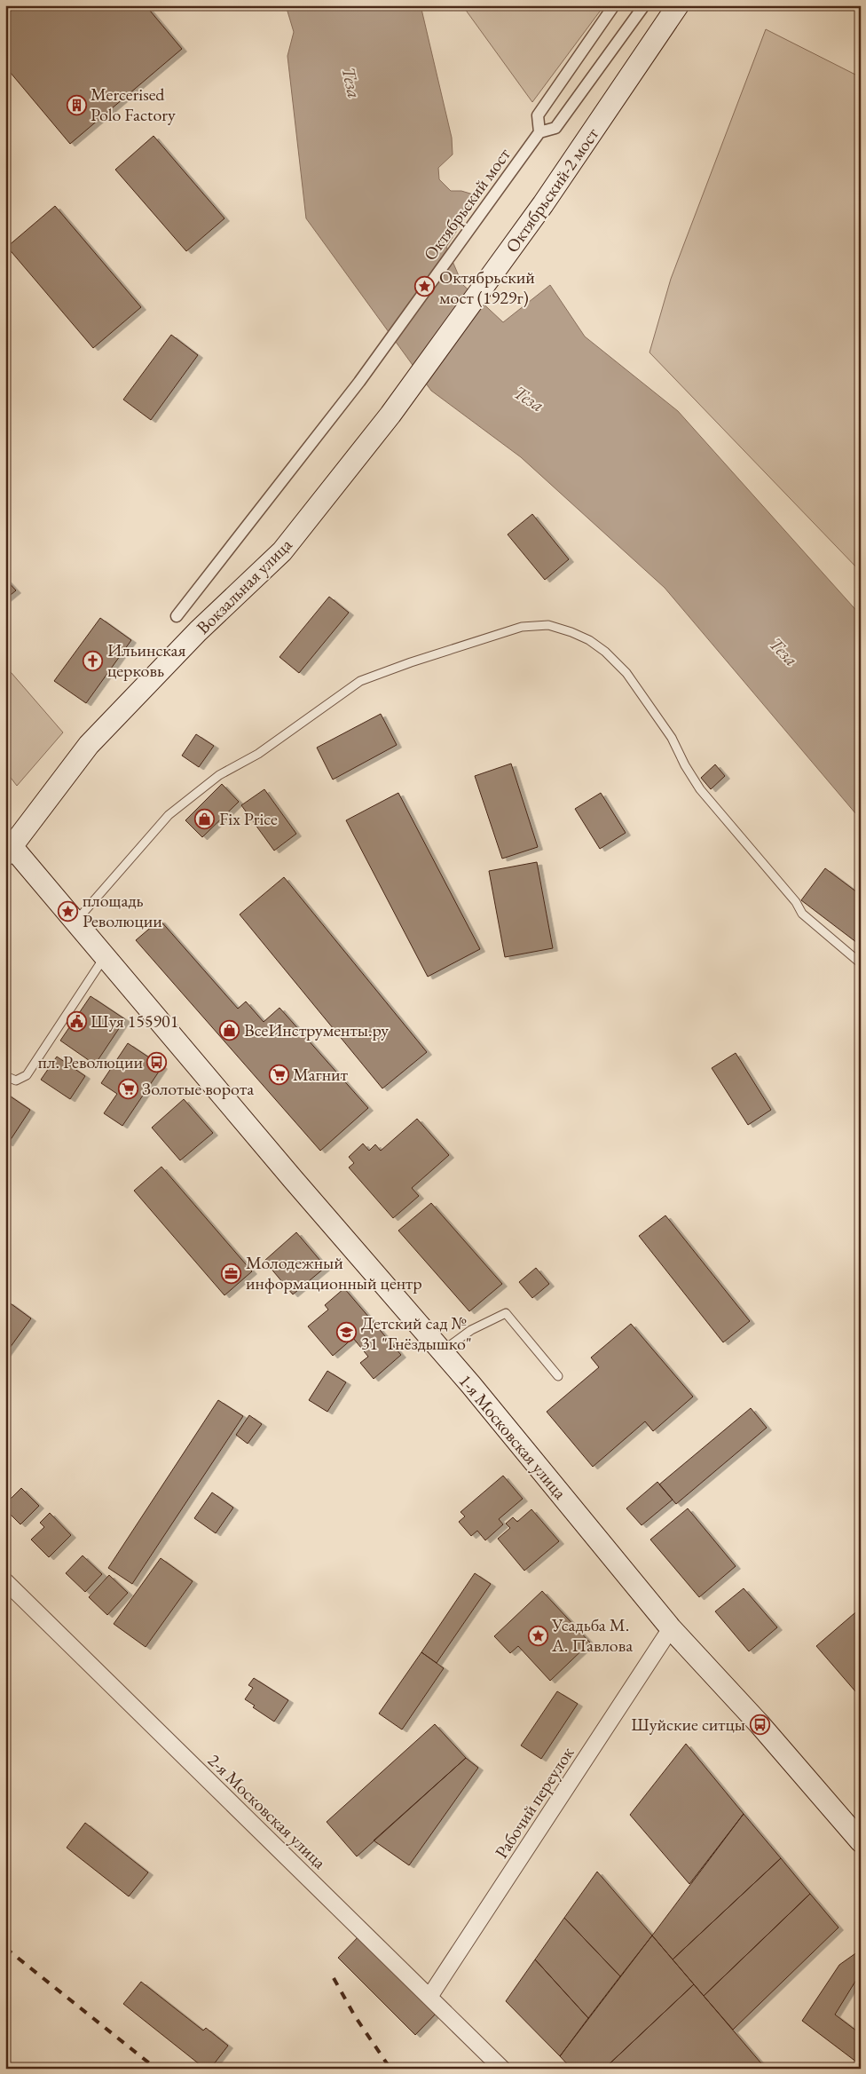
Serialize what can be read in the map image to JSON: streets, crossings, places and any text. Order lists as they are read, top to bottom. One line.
{"streets":{"main road":["Октябрьский-2 мост","Вокзальная улица","1-я Московская улица"],"street":["Октябрьский мост","Рабочий переулок","2-я Московская улица"]},"crossings":[["Октябрьский-2 мост","Вокзальная улица"],["Вокзальная улица","1-я Московская улица"],["1-я Московская улица","Рабочий переулок"],["Рабочий переулок","2-я Московская улица"]],"water":["Теза"],"places":{"building":["Mercerised Polo Factory"],"place":["Октябрьский мост (1929г)","площадь Революции","Усадьба М. А. Павлова"],"church":["Ильинская церковь"],"shop":["Fix Price","ВсеИнструменты.ру"],"public building":["Шуя 155901"],"bus stop":["пл. Революции","Шуйские ситцы"],"supermarket":["Магнит","Золотые ворота"],"office":["Молодежный информационный центр"],"school or university":["Детский сад № 31 \"Гнёздышко\""]}}
